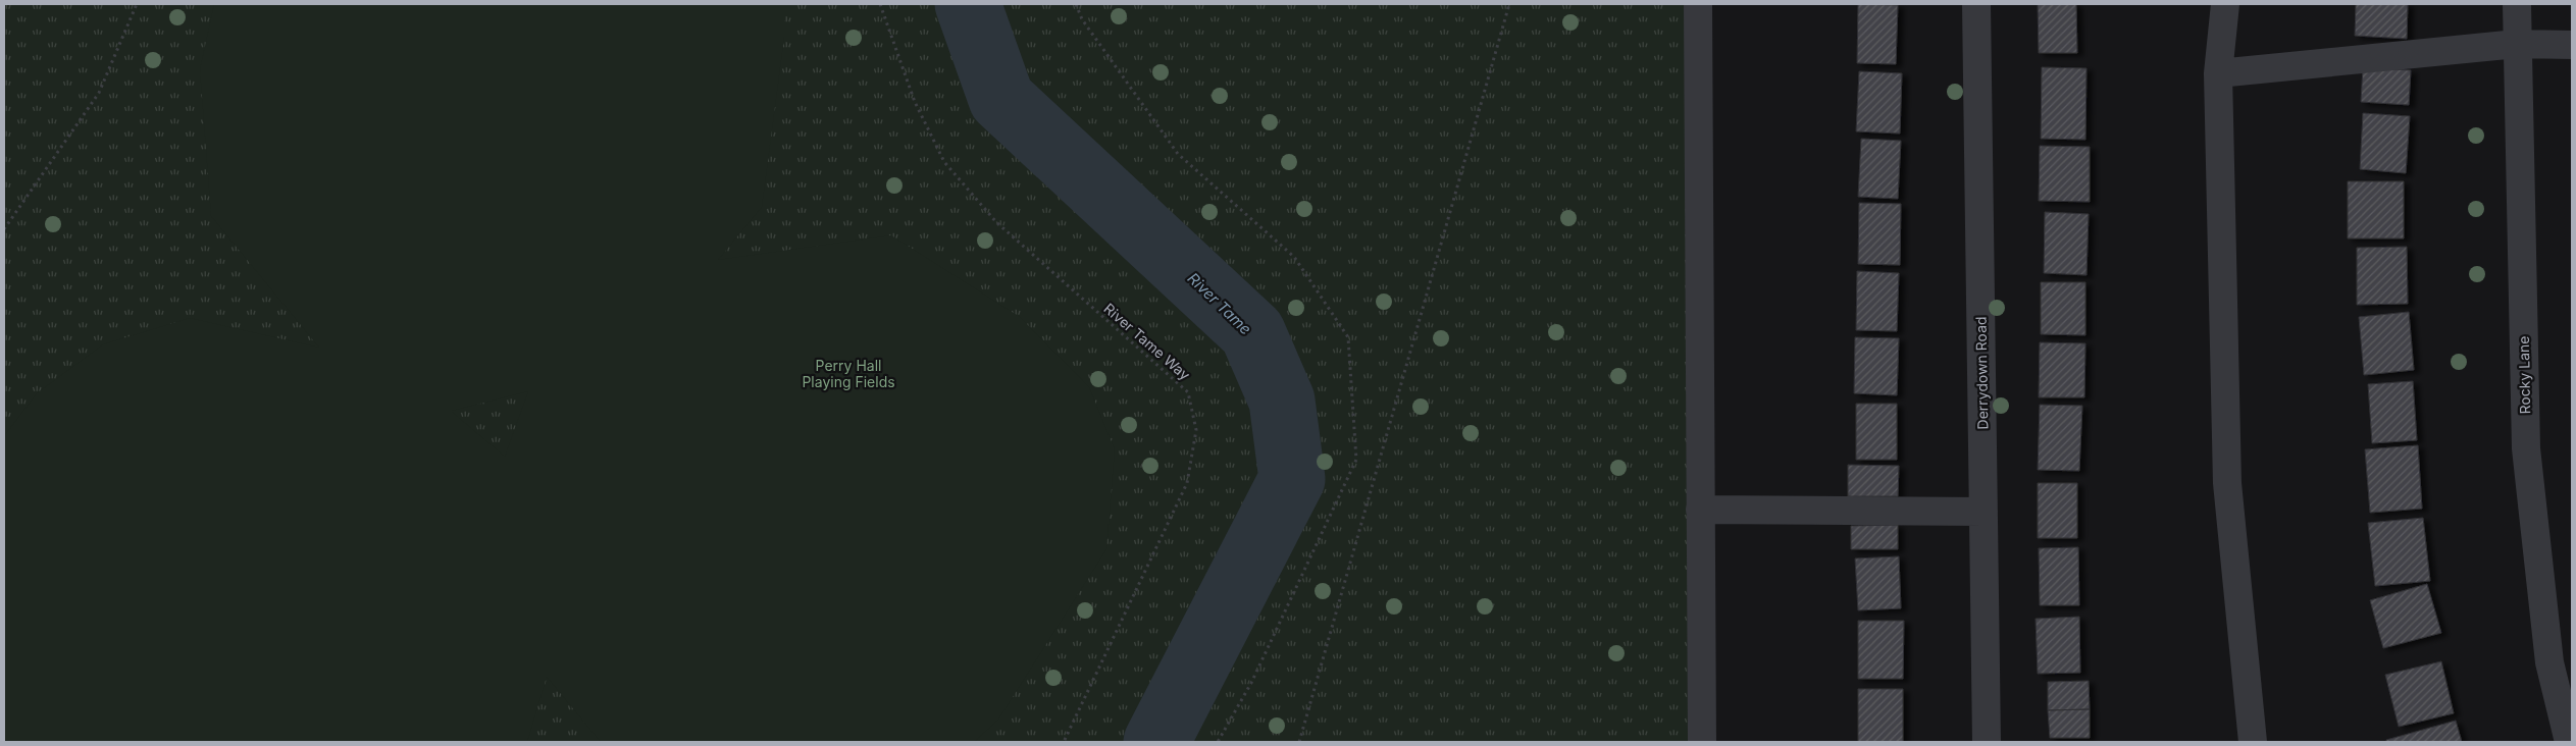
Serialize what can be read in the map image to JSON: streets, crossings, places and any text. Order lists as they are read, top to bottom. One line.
{"streets":{"street":["Derrydown Road","Rocky Lane"],"path":["River Tame Way"]},"water":["River Tame"],"parks":["Perry Hall Playing Fields"]}
